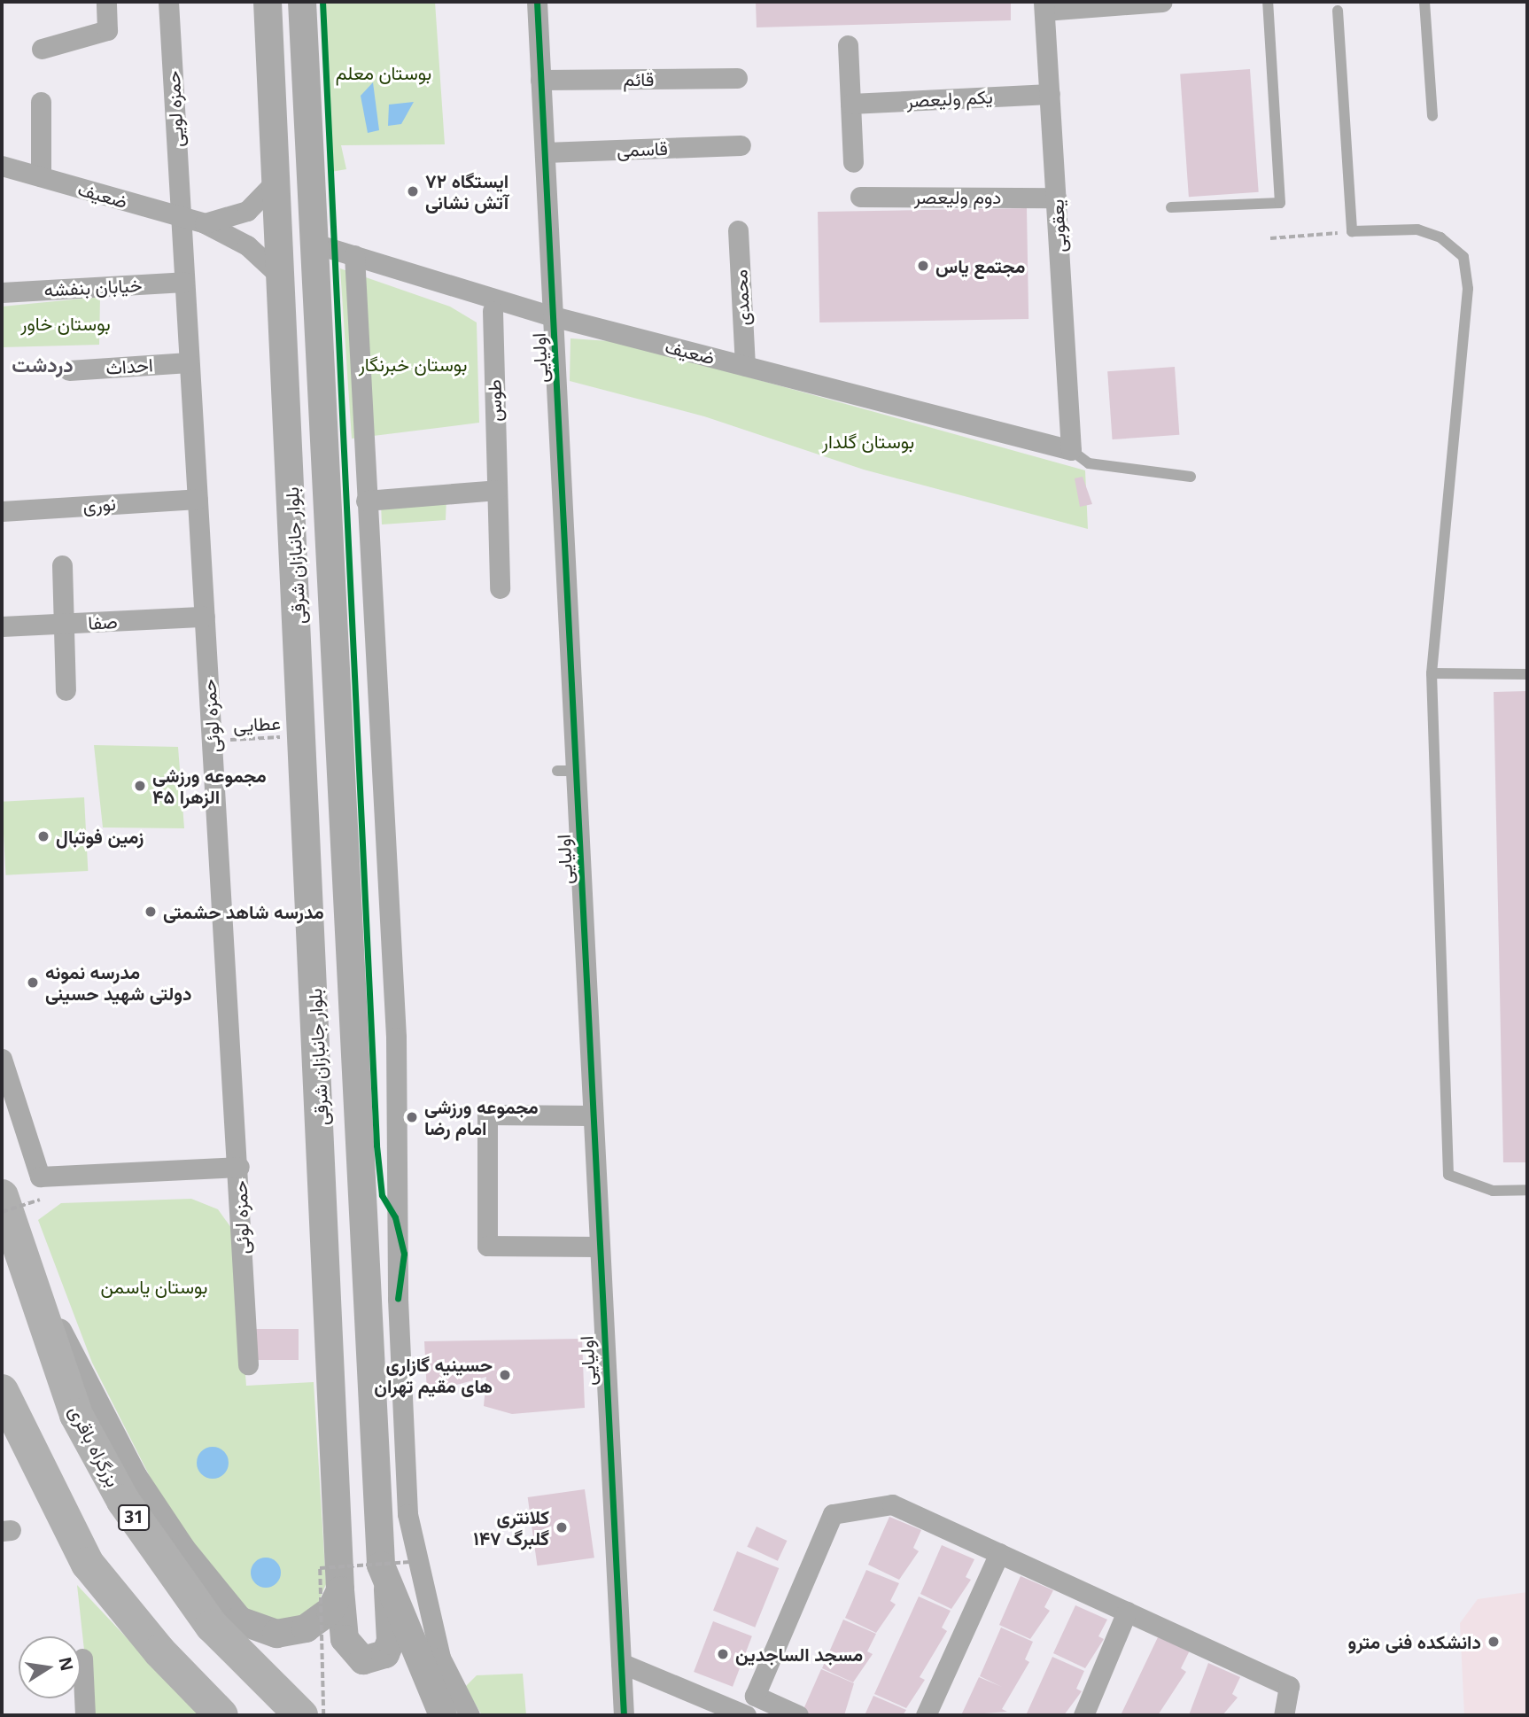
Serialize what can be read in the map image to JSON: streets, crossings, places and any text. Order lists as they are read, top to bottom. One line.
{"streets":{"highway":["بزرگراه باقری","31"],"main road":["بلوار جانبازان شرقی"],"street":["قائم","یکم ولیعصر","حمزه لویی","قاسمی","ضعیف","دوم ولیعصر","یعقوبی","خیابان بنفشه","محمدی","اولیایی","احداث","طوس","نوری","صفا","حمزه لوئی"],"path":["عطایی"]},"crossings":[["قائم","اولیایی"],["یکم ولیعصر","یعقوبی"],["حمزه لویی","ضعیف"],["حمزه لویی","حمزه لوئی"],["قاسمی","اولیایی"],["ضعیف","یعقوبی"],["ضعیف","محمدی"],["ضعیف","اولیایی"],["ضعیف","بلوار جانبازان شرقی"],["ضعیف","حمزه لوئی"],["دوم ولیعصر","یعقوبی"],["خیابان بنفشه","حمزه لوئی"],["احداث","حمزه لوئی"],["نوری","حمزه لوئی"],["بلوار جانبازان شرقی","عطایی"],["صفا","حمزه لوئی"],["حمزه لوئی","عطایی"]],"districts":["دردشت"],"parks":["بوستان معلم","بوستان خاور","بوستان خبرنگار","بوستان گلدار","بوستان یاسمن"],"places":["ایستگاه ۷۲ آتش نشانی","مجتمع یاس","مجموعه ورزشی الزهرا ۴۵","زمین فوتبال","مدرسه شاهد حشمتی","مدرسه نمونه دولتی شهید حسینی","مجموعه ورزشی امام رضا","حسینیه گازاری های مقیم تهران","کلانتری ۱۴۷ گلبرگ","دانشکده فنی مترو","مسجد الساجدین"],"north":"right"}
